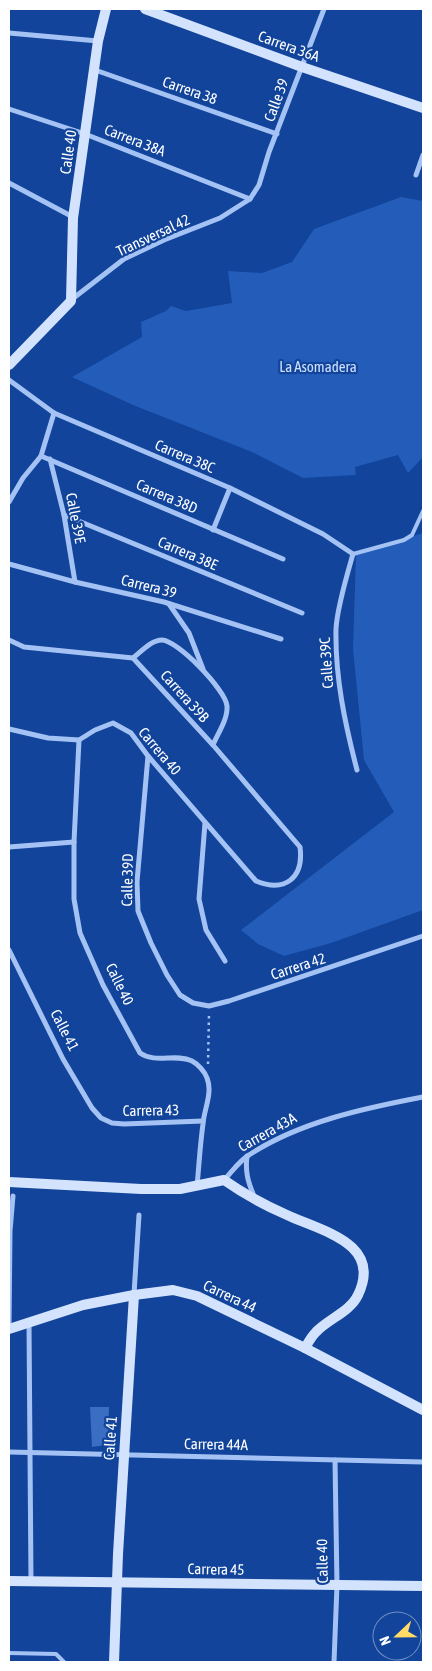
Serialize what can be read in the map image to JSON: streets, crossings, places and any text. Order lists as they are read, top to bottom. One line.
{"streets":{"street":["Carrera 36A","Carrera 38","Calle 39","Carrera 38A","Calle 40","Transversal 42","Carrera 38C","Carrera 38D","Calle 39E","Carrera 38E","Carrera 39","Calle 39C","Carrera 39B","Carrera 40","Calle 39D","Carrera 42","Calle 41","Carrera 43","Carrera 43A","Carrera 44","Carrera 44A","Carrera 45"]},"crossings":[["Carrera 36A","Calle 39"],["Carrera 38","Calle 39"],["Carrera 38","Calle 40"],["Calle 39","Carrera 38A"],["Calle 39","Transversal 42"],["Carrera 38A","Calle 40"],["Carrera 38A","Transversal 42"],["Calle 40","Transversal 42"],["Calle 40","Carrera 40"],["Calle 40","Carrera 44A"],["Calle 40","Carrera 45"],["Carrera 38C","Calle 39C"],["Carrera 38D","Calle 39E"],["Calle 39E","Carrera 38E"],["Calle 39E","Carrera 39"],["Carrera 39B","Carrera 40"],["Carrera 40","Calle 39D"],["Calle 39D","Carrera 42"],["Calle 41","Carrera 43"],["Calle 41","Carrera 44"],["Calle 41","Carrera 44A"],["Calle 41","Carrera 45"]],"parks":["La Asomadera"],"north":"left"}
